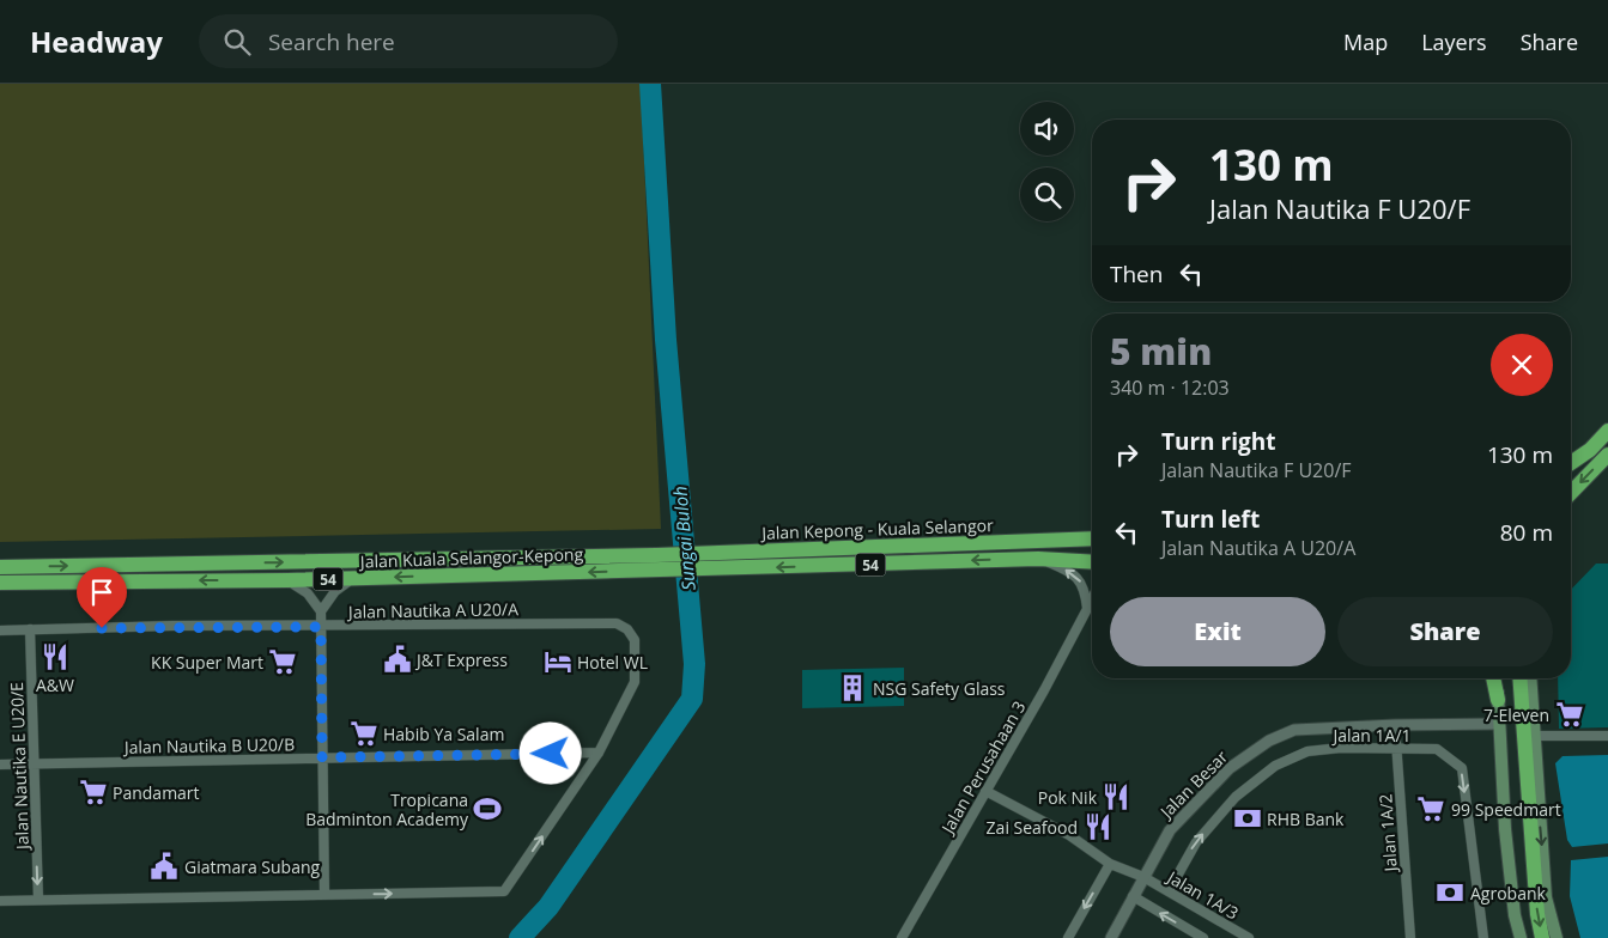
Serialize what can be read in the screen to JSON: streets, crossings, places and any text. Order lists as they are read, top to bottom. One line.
{"streets":{"highway":["Jalan Kepong - Kuala Selangor","Jalan Kuala Selangor-Kepong","54"],"street":["Jalan Nautika A U20/A","Jalan 1A/1","Jalan Nautika B U20/B","Jalan Nautika E U20/E","Jalan Perusahaan 3","Jalan Besar","Jalan 1A/2","Jalan 1A/3"]},"crossings":[["Jalan Kepong - Kuala Selangor","Jalan Kuala Selangor-Kepong"],["Jalan Kepong - Kuala Selangor","54"],["Jalan Kuala Selangor-Kepong","54"],["Jalan Nautika A U20/A","Jalan Nautika B U20/B"],["Jalan Nautika A U20/A","Jalan Nautika E U20/E"],["Jalan 1A/1","Jalan 1A/2"],["Jalan 1A/1","Jalan 1A/3"],["Jalan Nautika B U20/B","Jalan Nautika E U20/E"],["Jalan Perusahaan 3","Jalan 1A/3"],["Jalan Besar","Jalan 1A/2"],["Jalan Besar","Jalan 1A/3"]],"one_way":["Jalan Nautika E U20/E"],"water":["Sungai Buloh"],"places":{"restaurant":["A&W","Pok Nik","Zai Seafood"],"public building":["J&T Express","Giatmara Subang"],"supermarket":["KK Super Mart","7-Eleven","Habib Ya Salam","Pandamart","99 Speedmart"],"hotel":["Hotel WL"],"building":["NSG Safety Glass"],"sports":["Tropicana Badminton Academy"],"bank":["RHB Bank","Agrobank"]},"page":{"header":"Headway","search":"Search here","nav":["Map","Layers","Share"],"turn":["130 m","Jalan Nautika F U20/F"],"then":"Then","heading":["5 min","340 m · 12:03"],"list":[{"name":"Turn right","note":"Jalan Nautika F U20/F","value":"130 m"},{"name":"Turn left","note":"Jalan Nautika A U20/A","value":"80 m"}],"buttons":["Exit","Share"]}}
